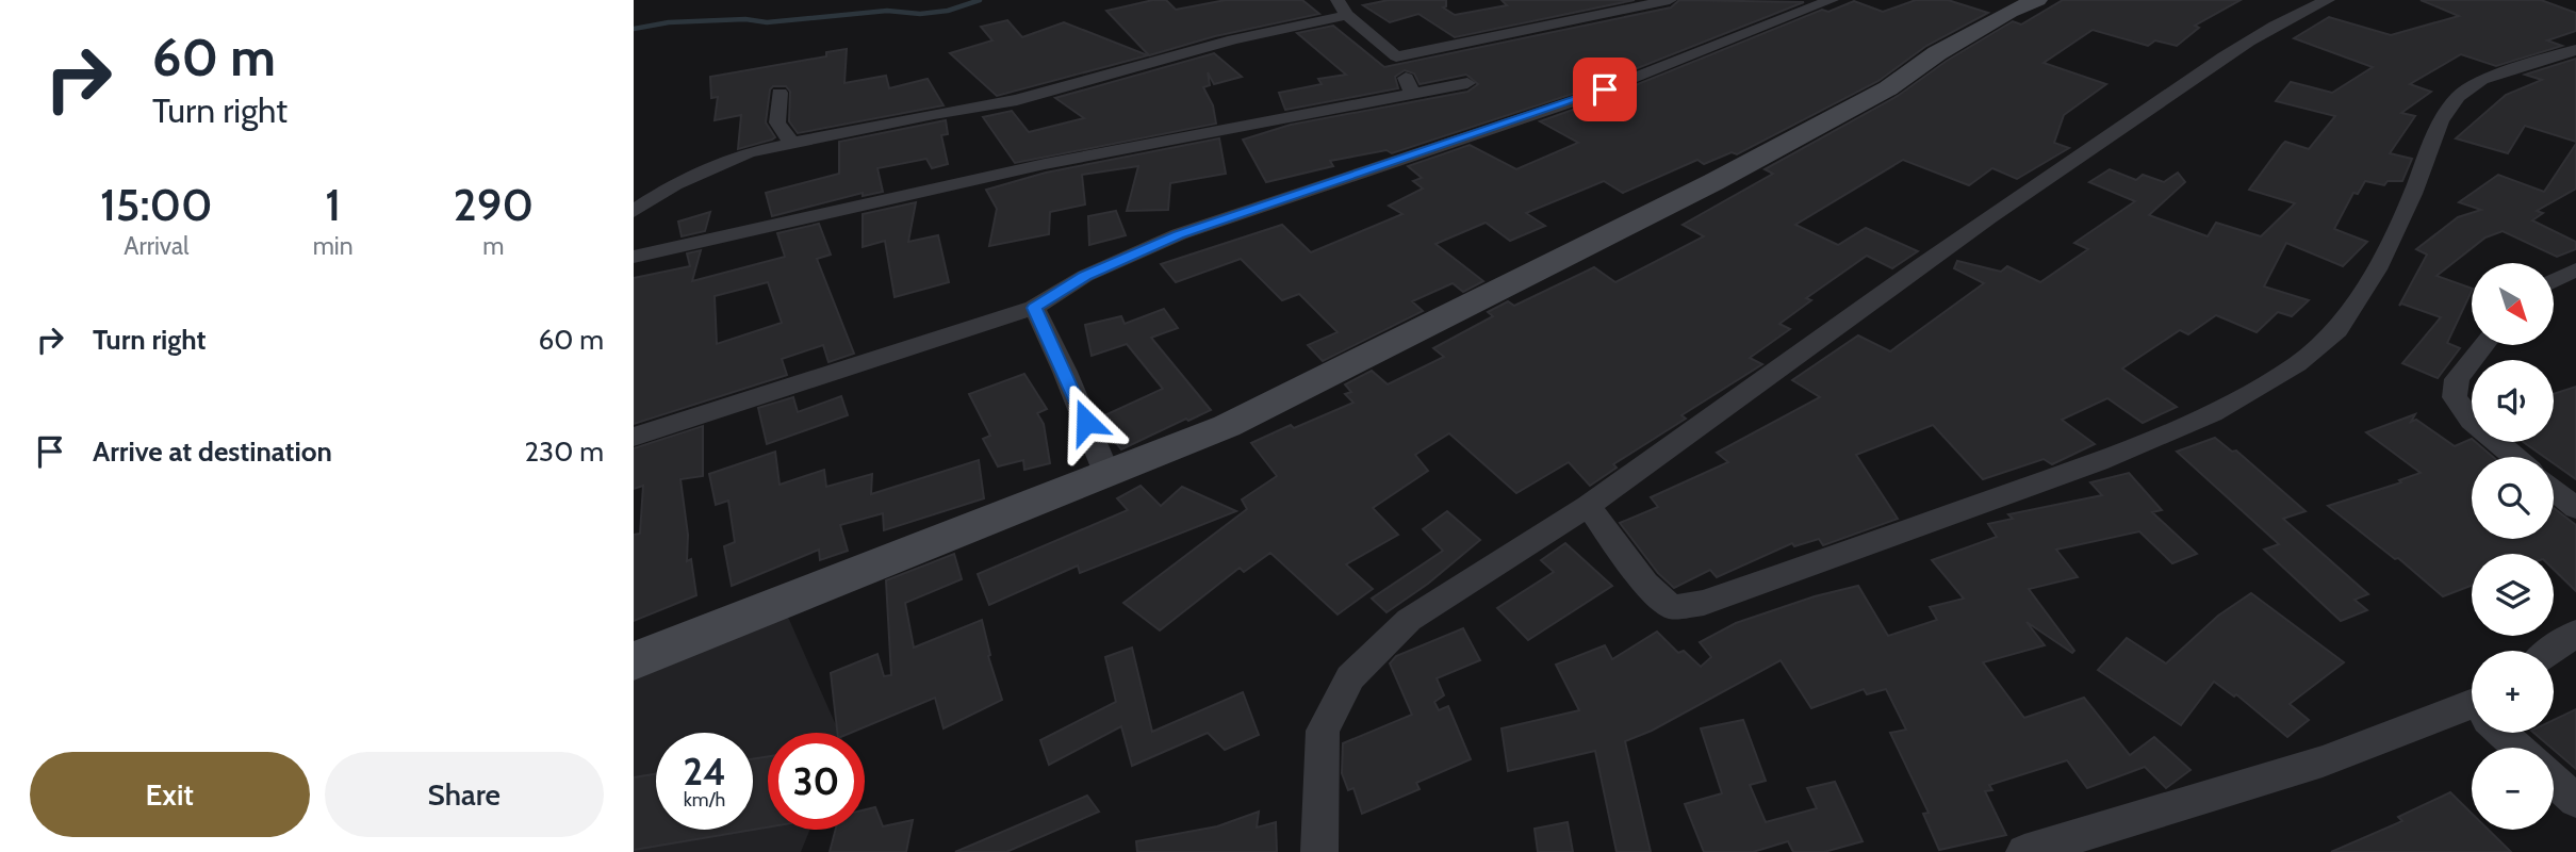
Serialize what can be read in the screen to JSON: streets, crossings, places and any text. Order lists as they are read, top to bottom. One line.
{"north":"bottom right","page":{"turn":["60 m","Turn right"],"eta":["15:00","Arrival","1","min","290","m"],"map_buttons":["+","−"],"list":[{"name":"Turn right","value":"60 m"},{"name":"Arrive at destination","value":"230 m"}],"speed":"24 km/h","limit":"30","buttons":["Exit","Share"]}}
